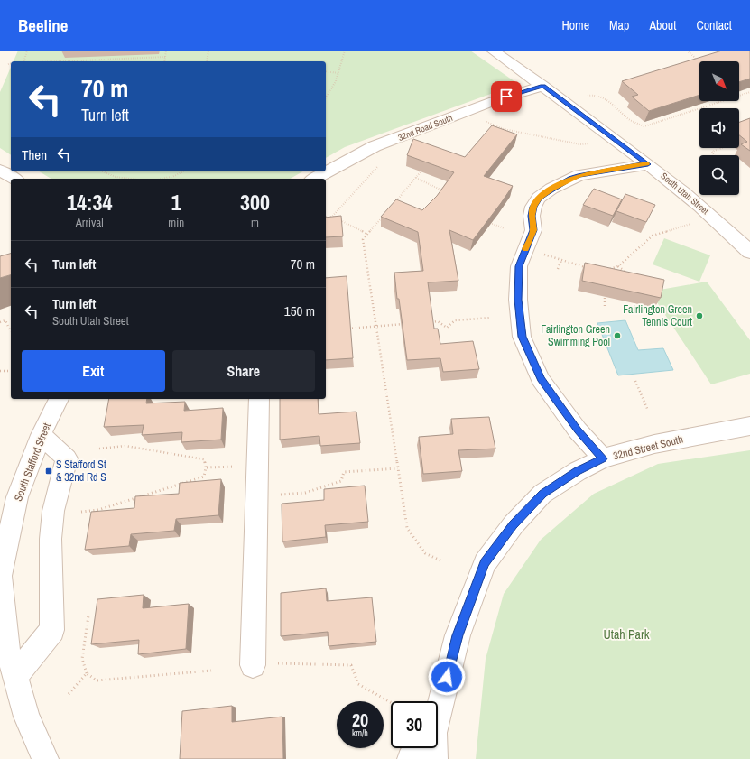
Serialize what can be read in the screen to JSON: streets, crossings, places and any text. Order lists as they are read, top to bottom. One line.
{"streets":{"street":["32nd Road South","South Utah Street","32nd Street South","South Stafford Street"]},"crossings":[["32nd Road South","South Utah Street"]],"parks":["Utah Park"],"places":{"other":["Fairlington Green Tennis Court","Fairlington Green Swimming Pool"],"transit":["S Stafford St & 32nd Rd S"]},"north":"bottom right","page":{"header":"Beeline","nav":["Home","Map","About","Contact"],"turn":["70 m","Turn left"],"then":"Then","eta":["14:34","Arrival","1","min","300","m"],"list":[{"name":"Turn left","value":"70 m"},{"name":"Turn left","note":"South Utah Street","value":"150 m"}],"buttons":["Exit","Share"],"speed":"20 km/h","limit":"30"}}
